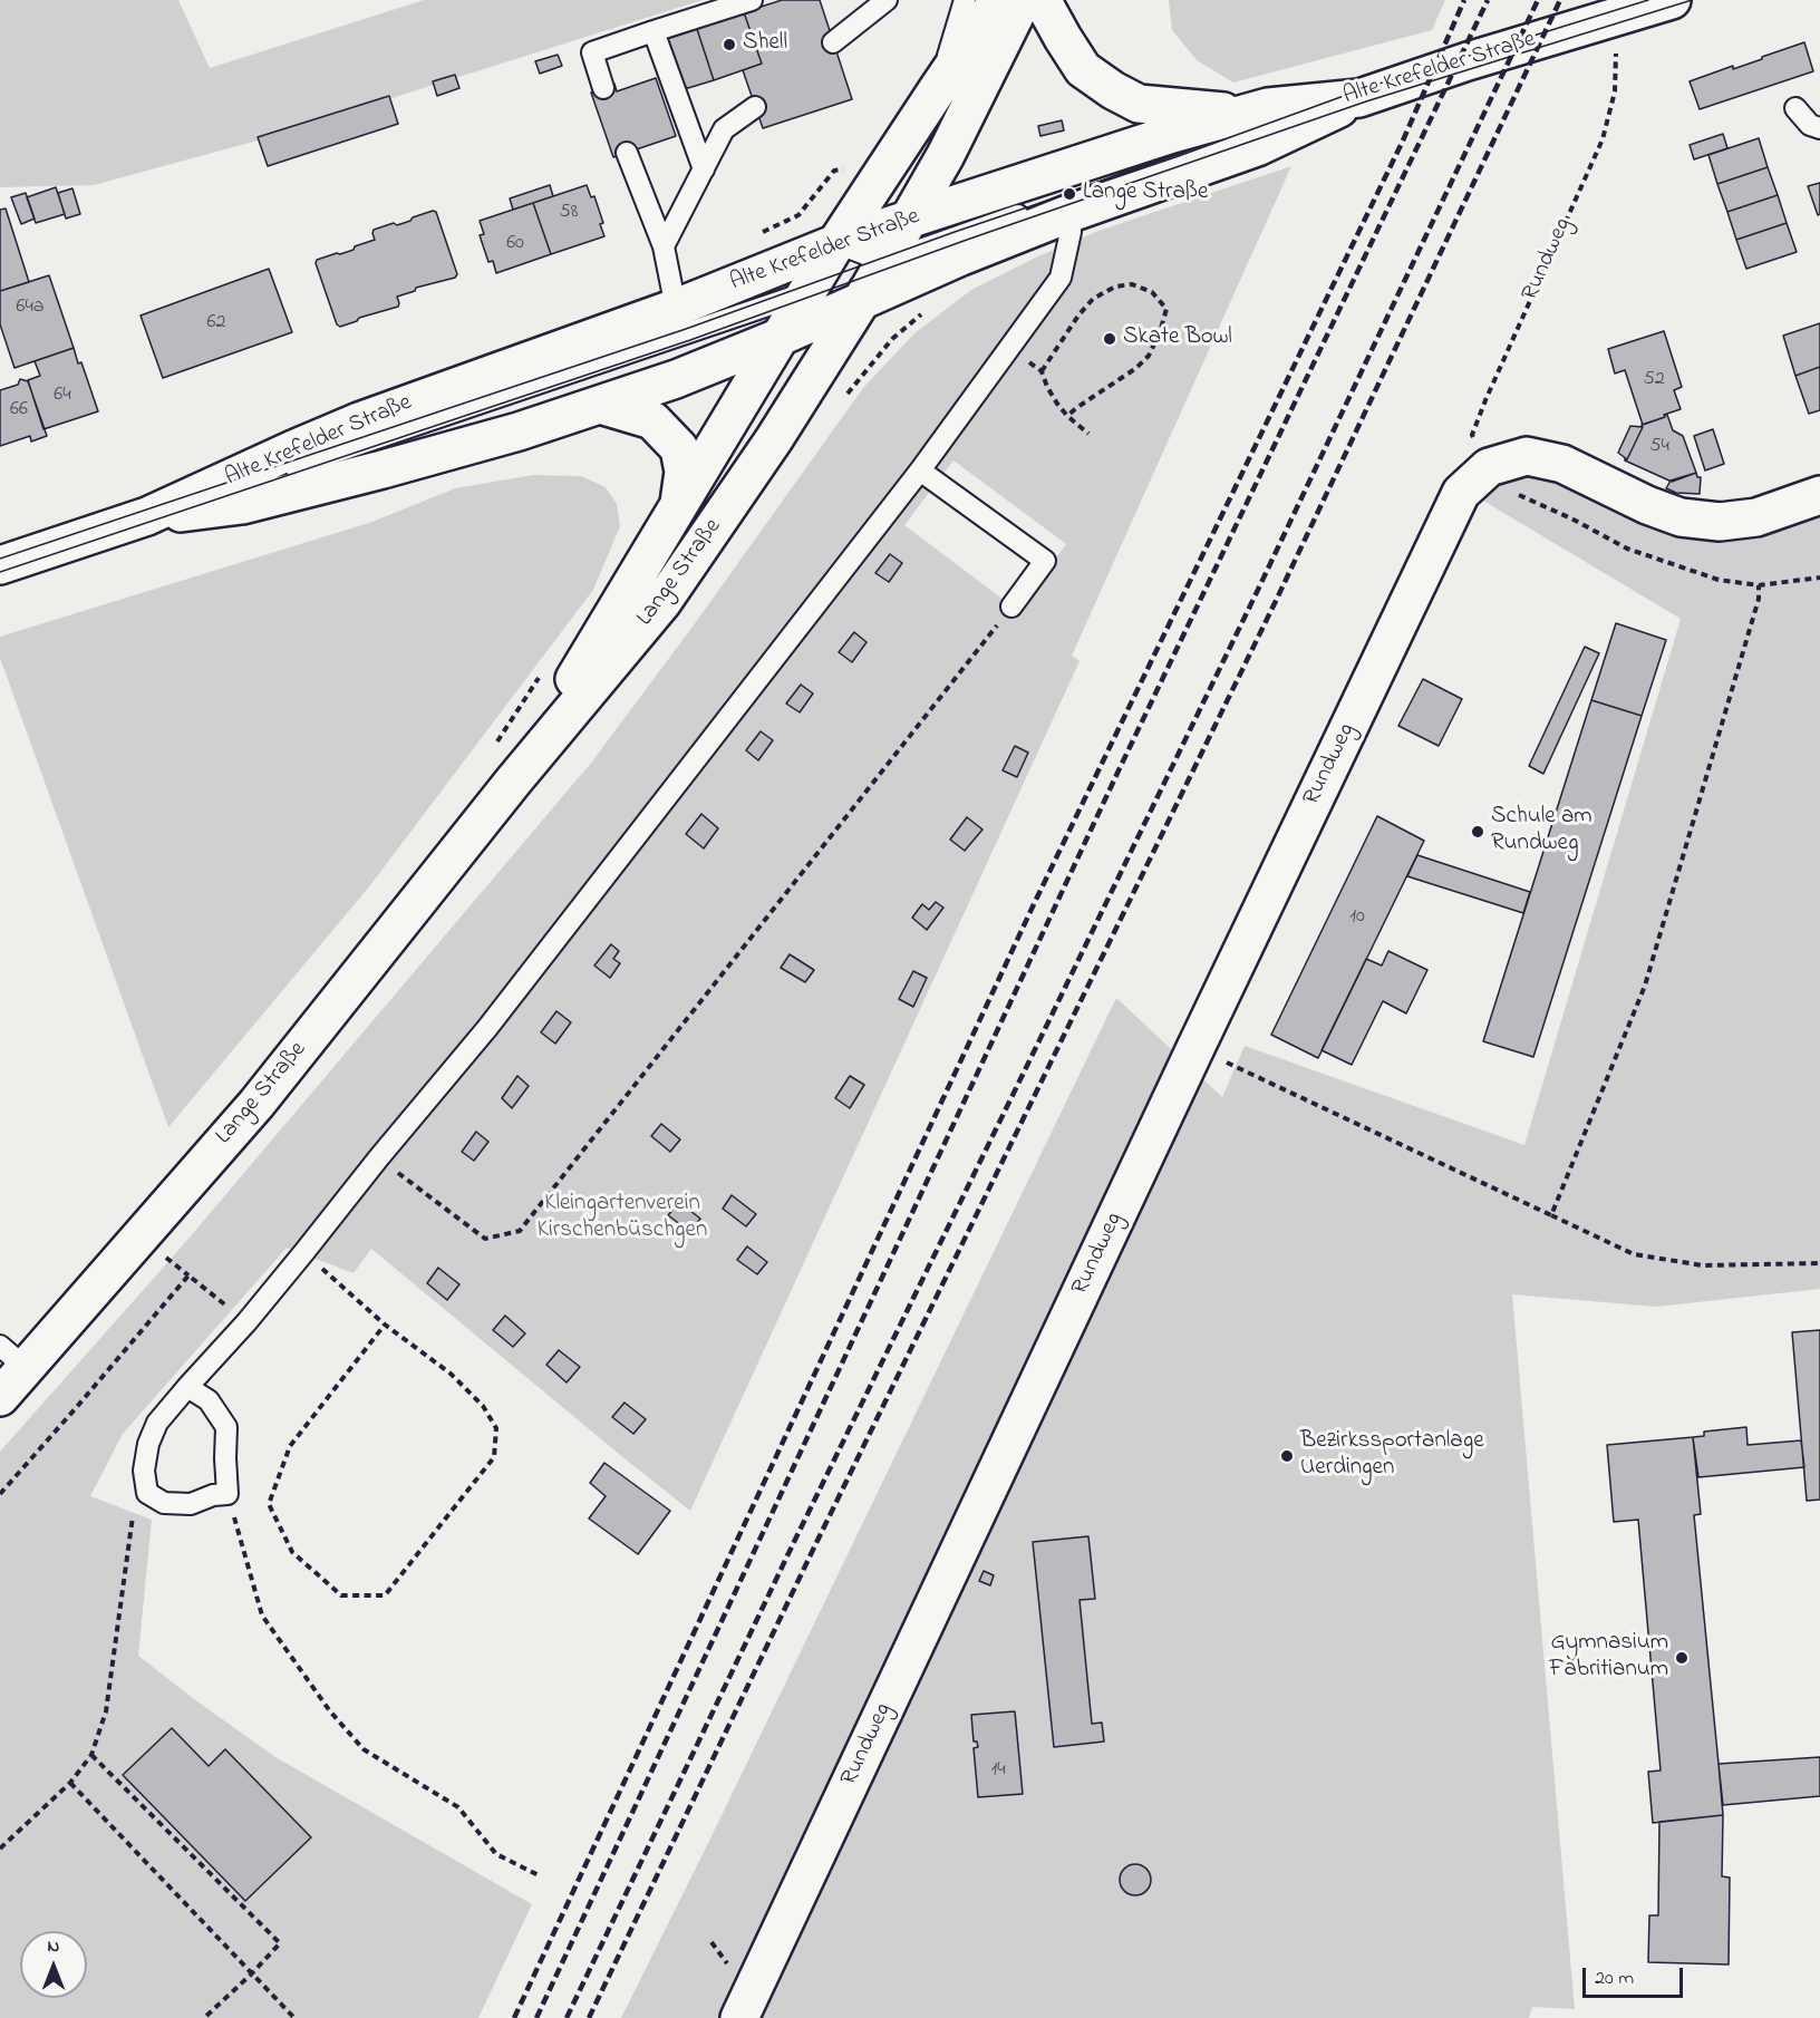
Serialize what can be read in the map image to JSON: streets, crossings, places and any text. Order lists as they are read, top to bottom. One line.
{"streets":{"street":["Alte Krefelder Straße","Rundweg","Lange Straße"]},"crossings":[["Alte Krefelder Straße","Lange Straße"]],"parks":["Kleingartenverein Kirschenbüschgen"],"places":["Shell","Lange Straße","Skate Bowl","Schule am Rundweg","Bezirkssportanlage Uerdingen","Gymnasium Fabritianum"],"house_numbers":["58","60","64a","62","52","64","66","54","10","14"],"scale_bar":"20 m","north":"top"}
